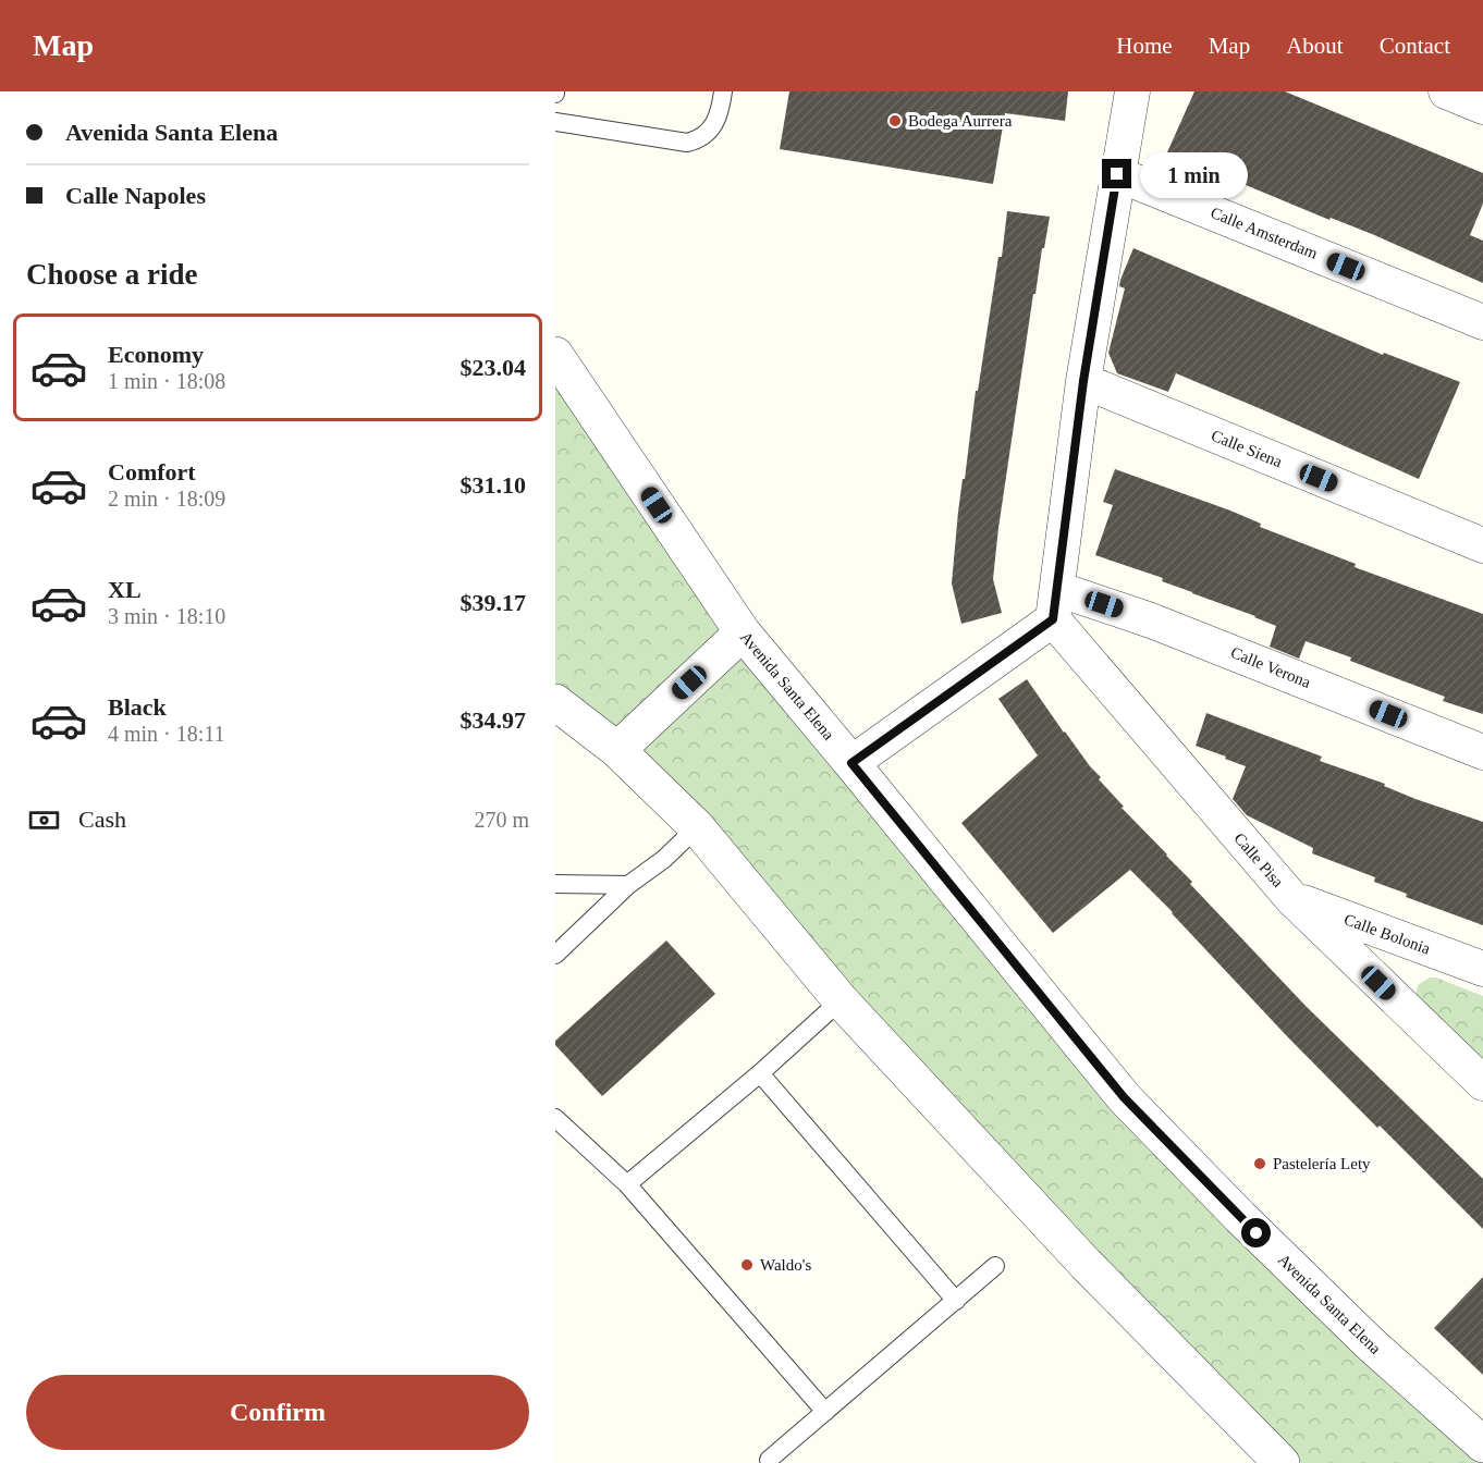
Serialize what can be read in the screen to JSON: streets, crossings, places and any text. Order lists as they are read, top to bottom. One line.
{"streets":{"street":["Calle Amsterdam","Calle Siena","Calle Verona","Avenida Santa Elena","Calle Pisa","Calle Bolonia"]},"crossings":[["Calle Verona","Calle Pisa"],["Calle Pisa","Calle Bolonia"]],"places":["Bodega Aurrera","Pastelería Lety","Waldo's"],"page":{"header":"Map","nav":["Home","Map","About","Contact"],"banner":["Avenida Santa Elena","Calle Napoles"],"bubble":"1 min","heading":"Choose a ride","list":[{"name":"Economy","note":"1 min · 18:08","value":"$23.04"},{"name":"Comfort","note":"2 min · 18:09","value":"$31.10"},{"name":"XL","note":"3 min · 18:10","value":"$39.17"},{"name":"Black","note":"4 min · 18:11","value":"$34.97"}],"pay":["Cash","270 m"],"buttons":"Confirm"}}
